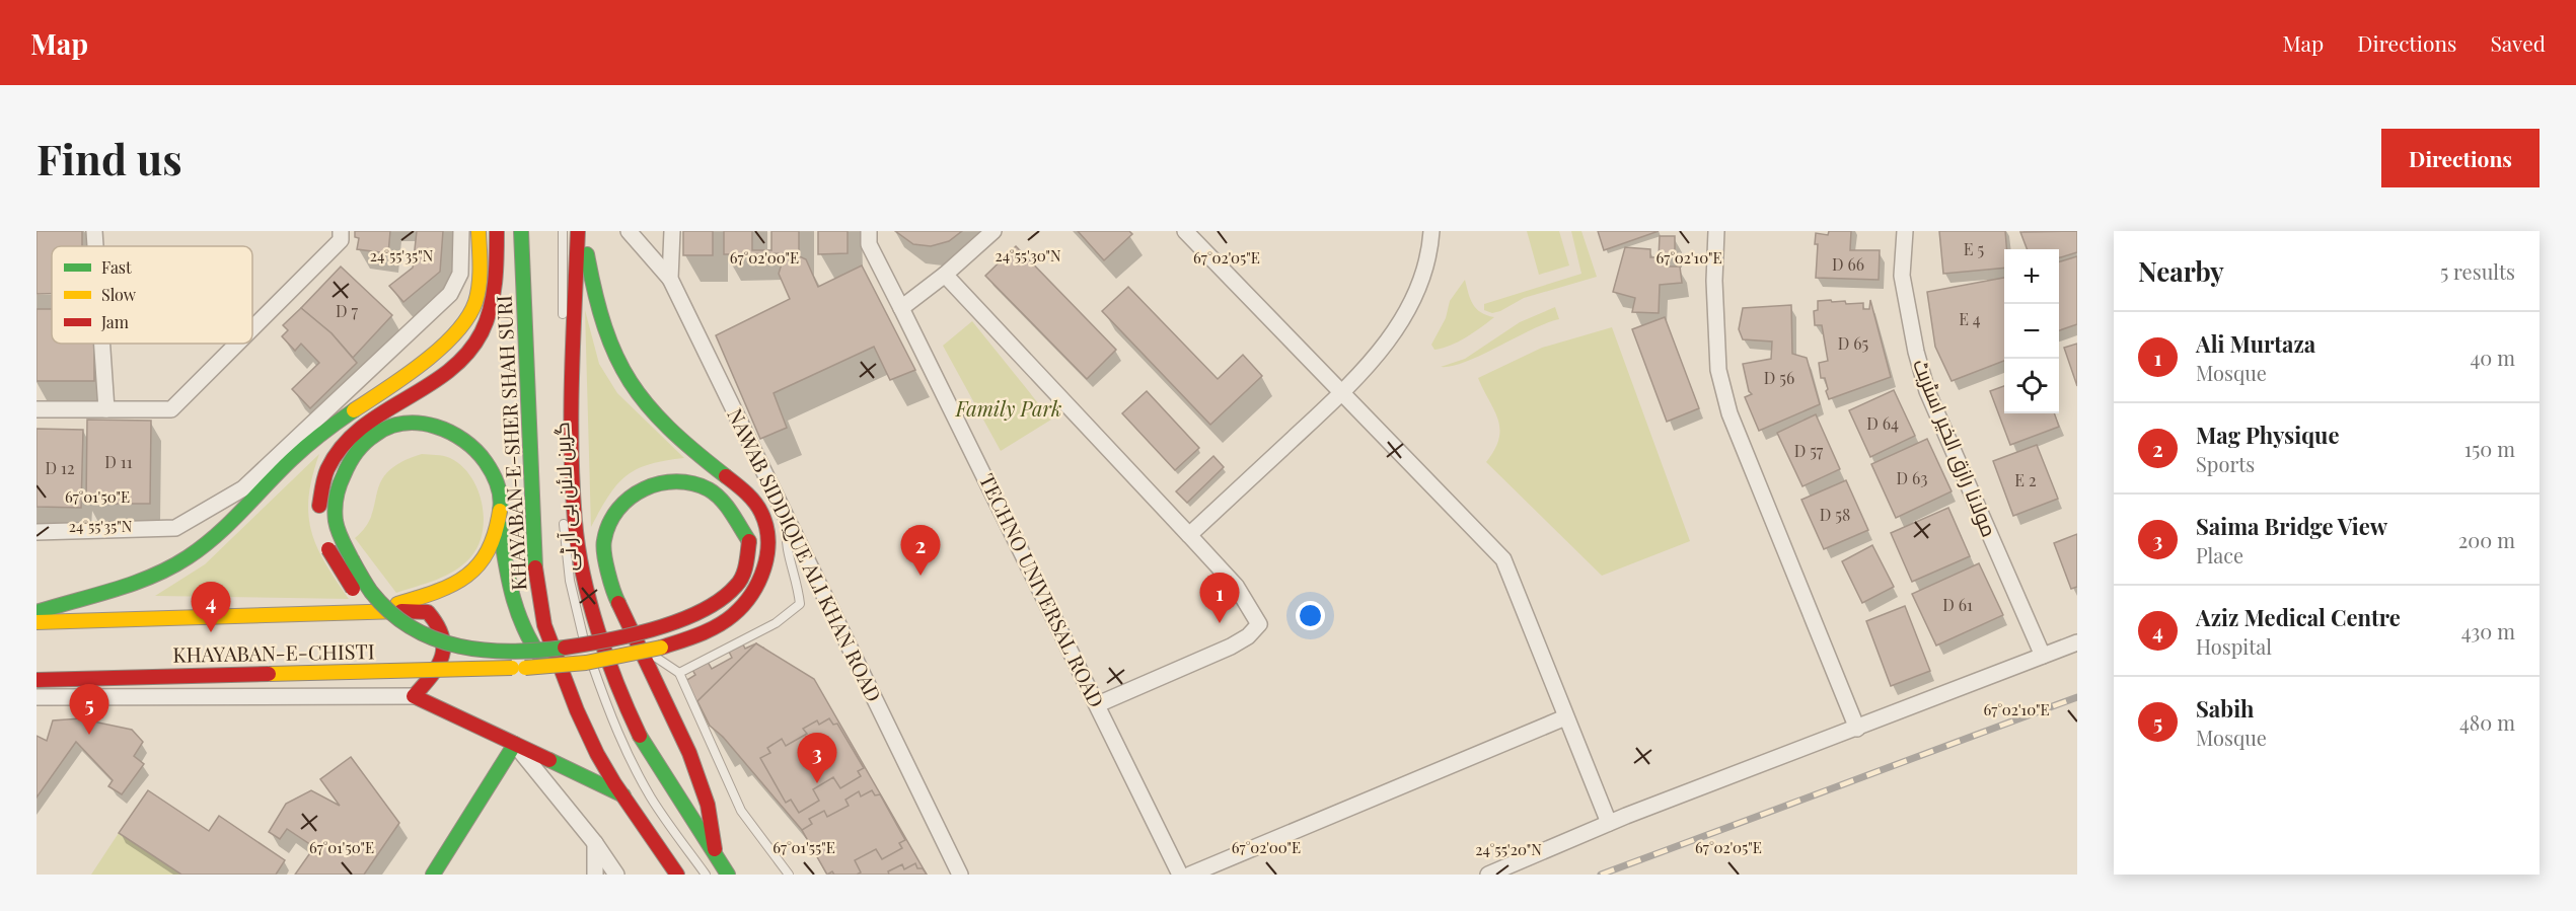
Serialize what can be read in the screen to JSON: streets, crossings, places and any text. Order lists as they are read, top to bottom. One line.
{"streets":{"main road":["KHAYABAN-E-SHER SHAH SURI","KHAYABAN-E-CHISTI"],"street":["مولانا رازق الخیر اسٹریٹ","NAWAB SIDDIQUE ALI KHAN ROAD","TECHNO UNIVERSAL ROAD"],"lane":["گرین لائن بی آر ٹی"]},"parks":["Family Park"],"house_numbers":["E 5","D 66","D 7","E 4","D 65","D 56","D 64","D 57","D 11","D 12","D 63","E 2","D 58","D 61"],"legend":["Fast","Slow","Jam"],"page":{"header":"Map","nav":["Map","Directions","Saved"],"buttons":"Directions","title":"Find us","heading":["Nearby","5 results"],"map_buttons":["+","−"],"list":[{"mark":"1","name":"Ali Murtaza","note":"Mosque","value":"40 m"},{"mark":"2","name":"Mag Physique","note":"Sports","value":"150 m"},{"mark":"3","name":"Saima Bridge View","note":"Place","value":"200 m"},{"mark":"4","name":"Aziz Medical Centre","note":"Hospital","value":"430 m"},{"mark":"5","name":"Sabih","note":"Mosque","value":"480 m"}],"pins":["2","1","4","5","3"]},"coordinates":["24°55'35\"N","24°55'30\"N","67°02'00\"E","67°02'10\"E","67°02'05\"E","67°01'50\"E","67°01'55\"E","24°55'20\"N"]}
